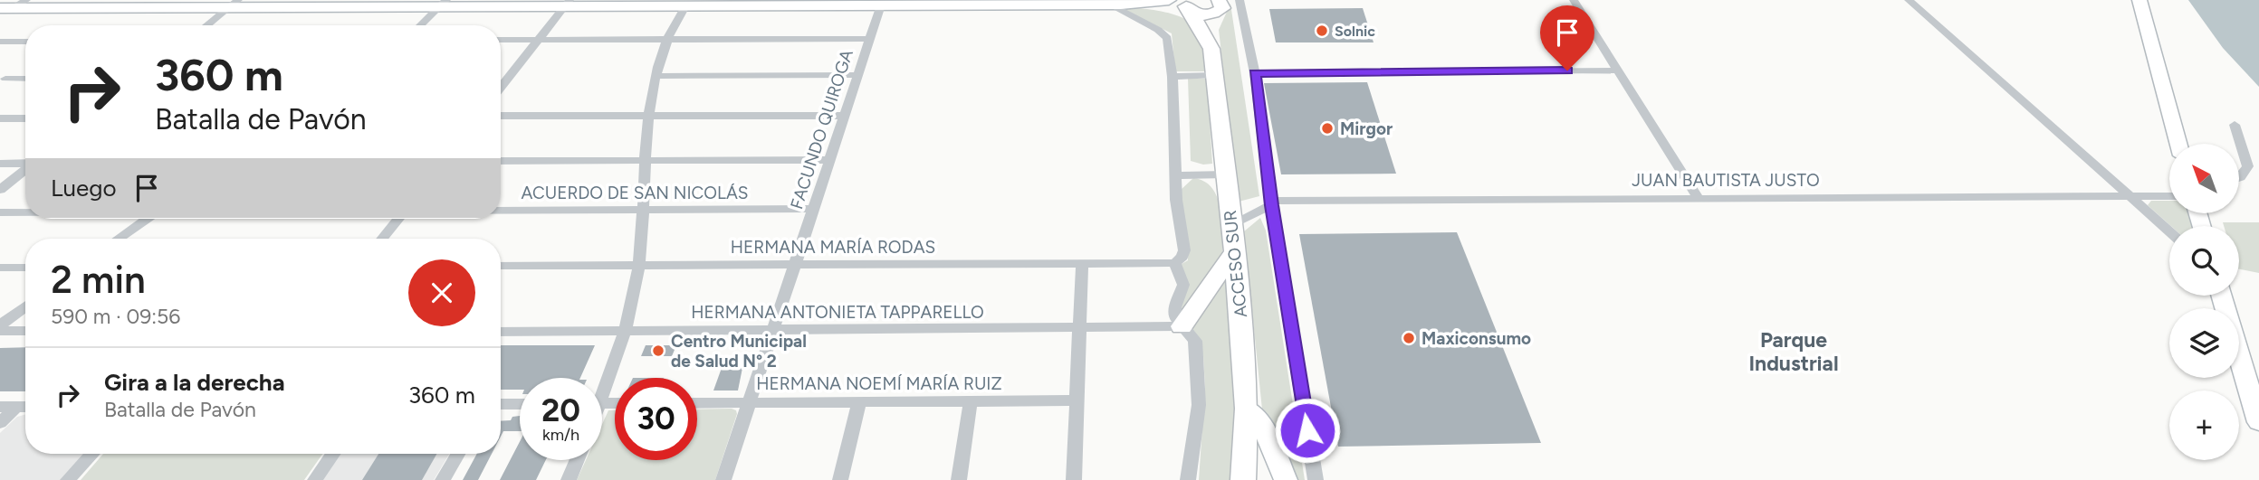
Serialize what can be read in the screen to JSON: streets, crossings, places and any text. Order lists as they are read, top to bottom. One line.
{"streets":{"main road":["ACCESO SUR"],"street":["FACUNDO QUIROGA","JUAN BAUTISTA JUSTO","ACUERDO DE SAN NICOLÁS","HERMANA MARÍA RODAS","HERMANA ANTONIETA TAPPARELLO","HERMANA NOEMÍ MARÍA RUIZ"]},"crossings":[["FACUNDO QUIROGA","ACUERDO DE SAN NICOLÁS"],["FACUNDO QUIROGA","HERMANA MARÍA RODAS"],["FACUNDO QUIROGA","HERMANA ANTONIETA TAPPARELLO"],["FACUNDO QUIROGA","HERMANA NOEMÍ MARÍA RUIZ"]],"districts":["Parque Industrial"],"places":["Solnic","Mirgor","Maxiconsumo","Centro Municipal de Salud N° 2"],"north":"top left","page":{"turn":["360 m","Batalla de Pavón"],"map_buttons":"+","then":"Luego","heading":["2 min","590 m · 09:56"],"list":[{"name":"Gira a la derecha","note":"Batalla de Pavón","value":"360 m"}],"speed":"20 km/h","limit":"30"}}
